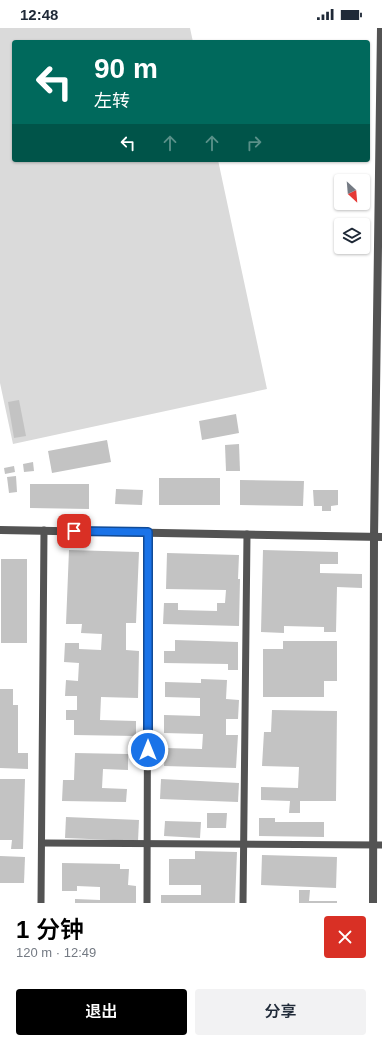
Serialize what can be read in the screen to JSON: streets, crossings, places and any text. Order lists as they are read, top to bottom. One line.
{"north":"bottom right","page":{"status":"12:48","turn":["90 m","左转"],"heading":["1 分钟","120 m · 12:49"],"buttons":["退出","分享"]}}
